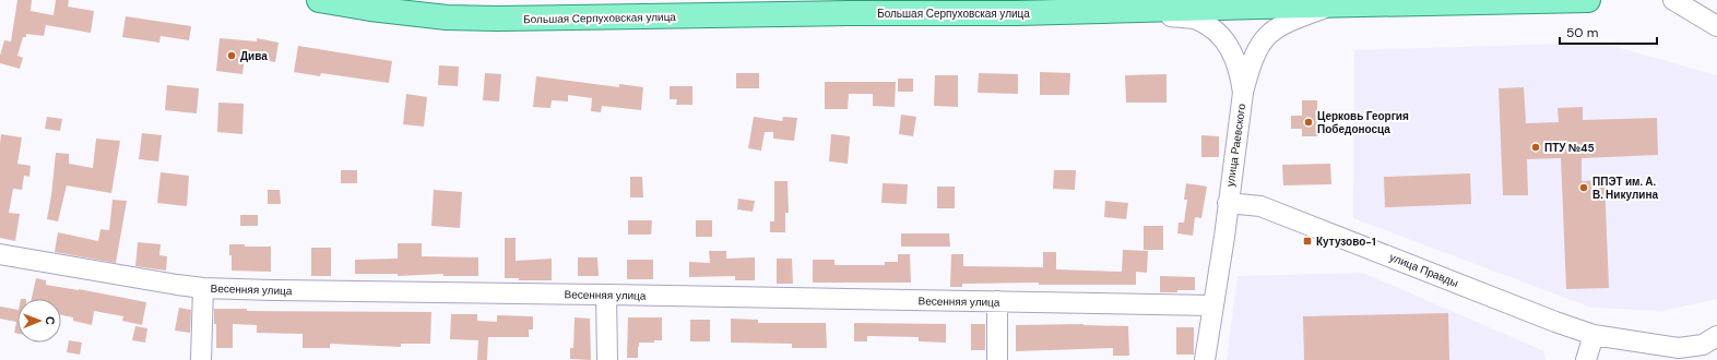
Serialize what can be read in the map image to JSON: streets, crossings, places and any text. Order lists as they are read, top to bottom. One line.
{"streets":{"main road":["Большая Серпуховская улица"],"street":["улица Раевского","улица Правды","Весенняя улица"]},"crossings":[["Большая Серпуховская улица","улица Раевского"],["улица Раевского","улица Правды"],["улица Раевского","Весенняя улица"]],"places":{"other":["Дива","Церковь Георгия Победоносца","ПТУ №45","ППЭТ им. А. В. Никулина"],"transit":["Кутузово-1"]},"scale_bar":"50 m","north":"right"}
